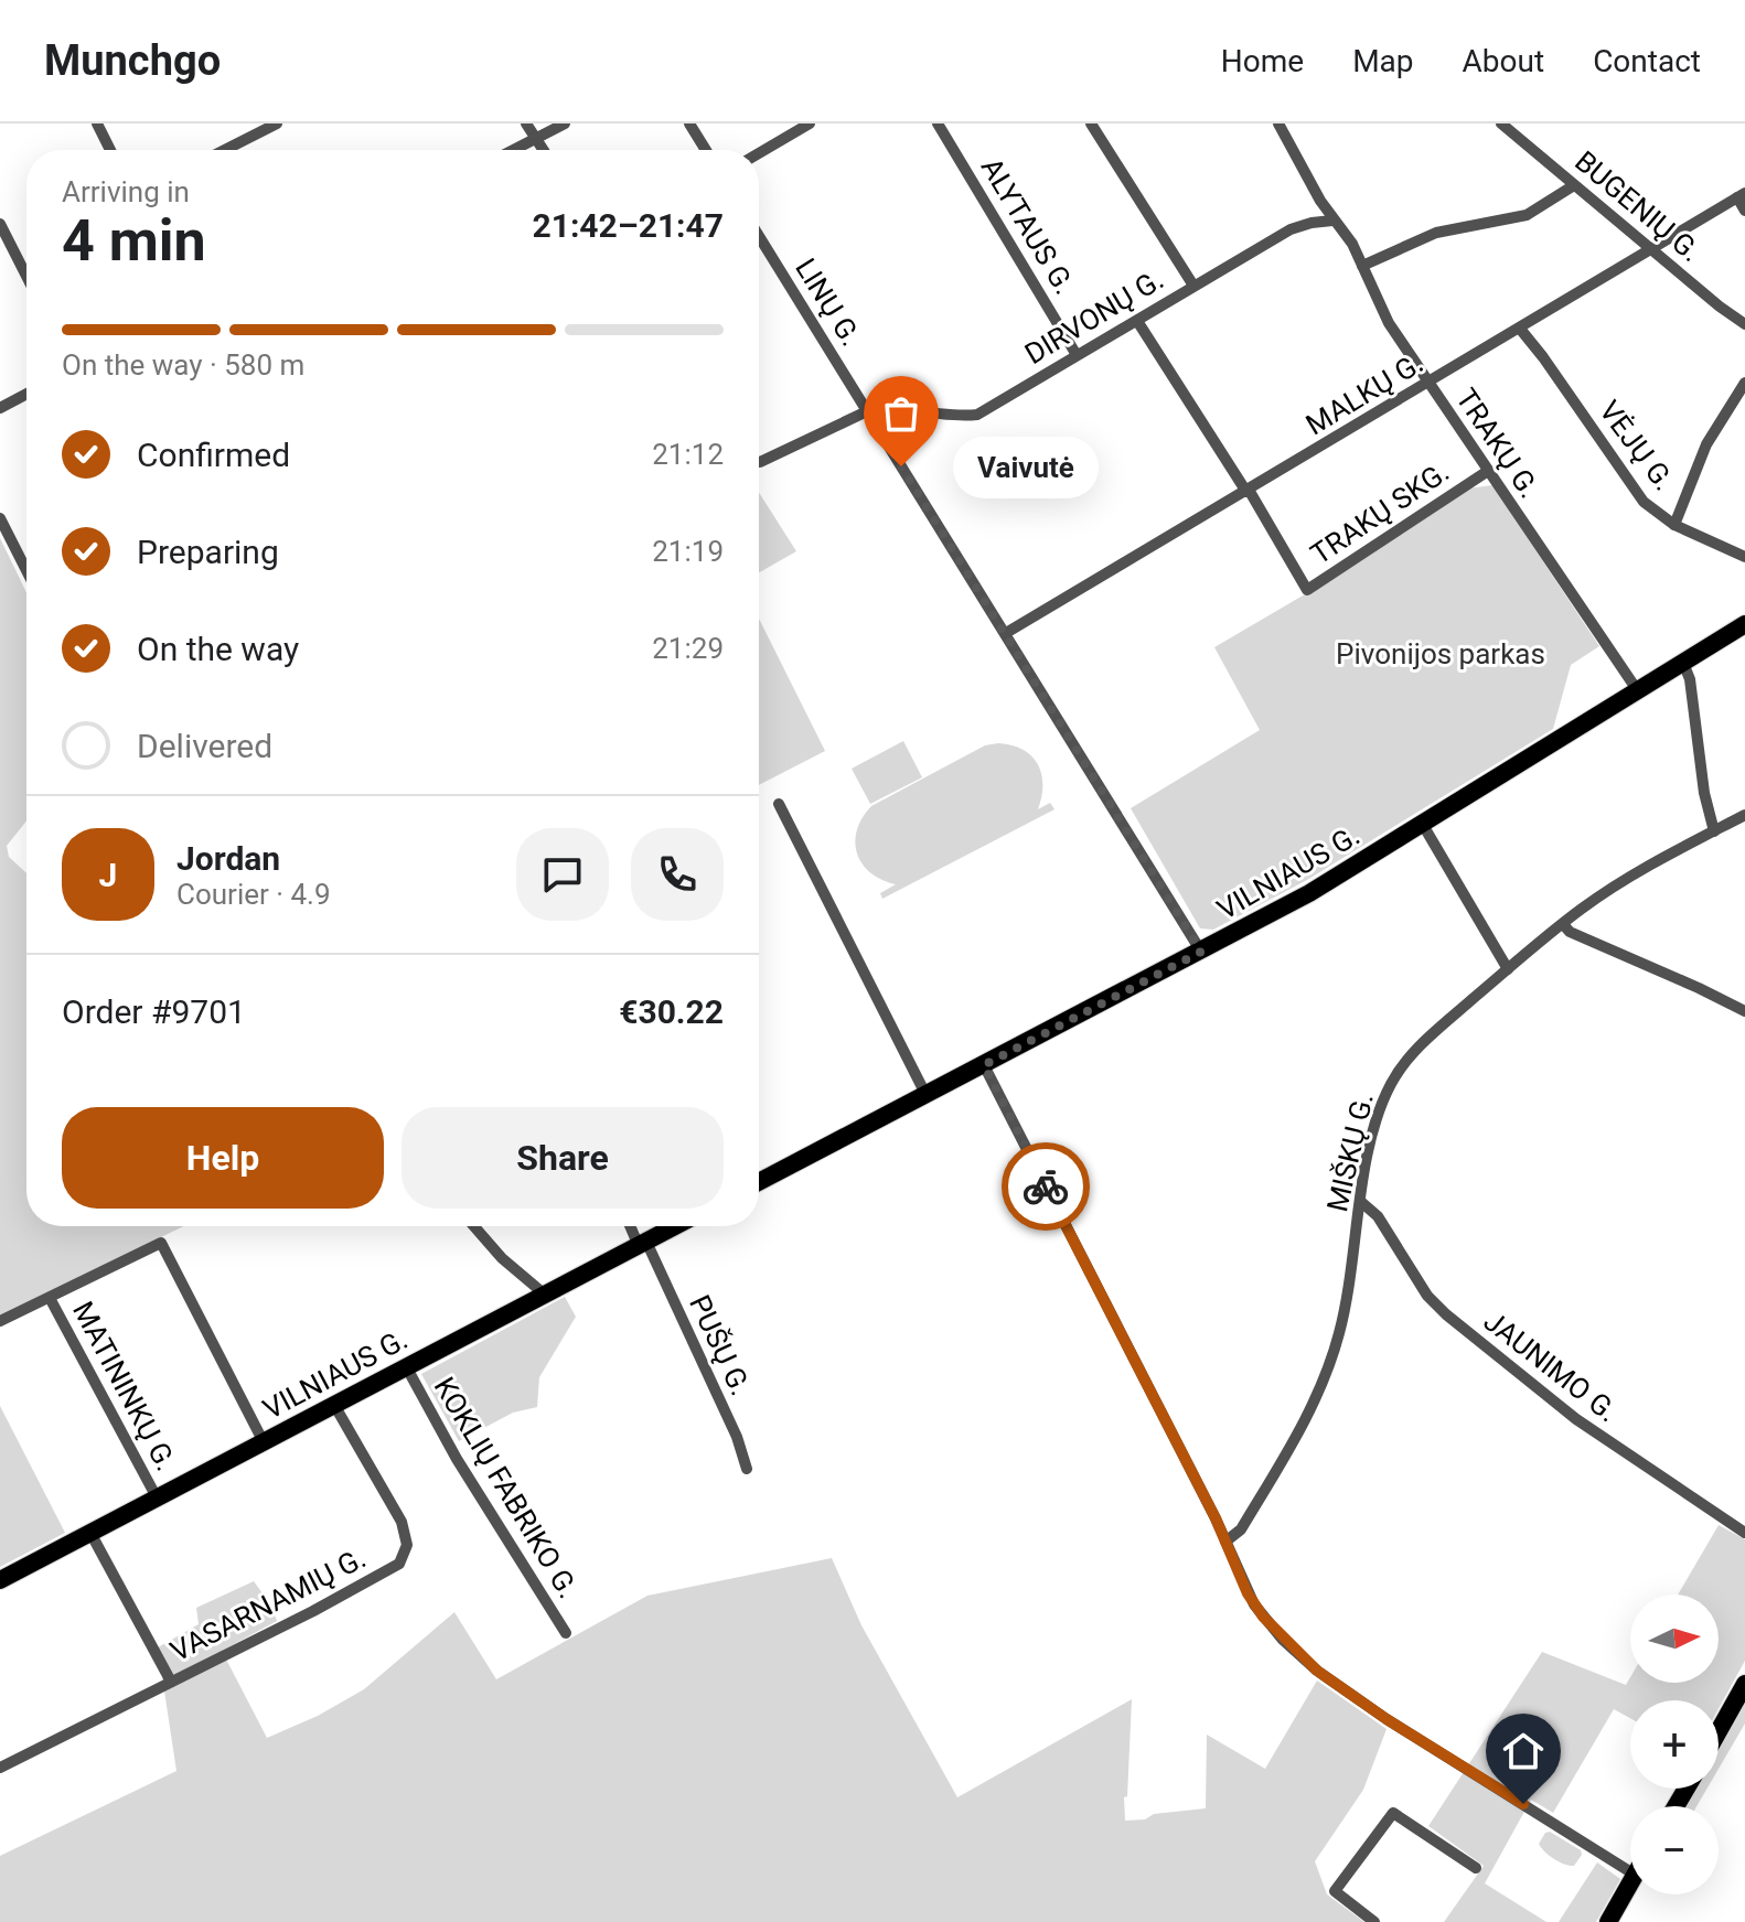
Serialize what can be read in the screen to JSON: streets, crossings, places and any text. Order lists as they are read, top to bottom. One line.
{"streets":{"main road":["VILNIAUS G."],"street":["BUGENIŲ G.","ALYTAUS G.","LINŲ G.","DIRVONŲ G.","MALKŲ G.","TRAKŲ G.","VĖJŲ G.","TRAKŲ SKG.","MIŠKŲ G.","PUŠŲ G.","JAUNIMO G.","MATININKŲ G.","KOKLIŲ FABRIKO G.","VASARNAMIŲ G."]},"crossings":[["BUGENIŲ G.","MALKŲ G."],["ALYTAUS G.","DIRVONŲ G."],["LINŲ G.","DIRVONŲ G."],["LINŲ G.","MALKŲ G."],["LINŲ G.","VILNIAUS G."],["DIRVONŲ G.","TRAKŲ G."],["MALKŲ G.","TRAKŲ G."],["MALKŲ G.","VĖJŲ G."],["MALKŲ G.","TRAKŲ SKG."],["TRAKŲ G.","TRAKŲ SKG."],["TRAKŲ G.","VILNIAUS G."],["VILNIAUS G.","PUŠŲ G."],["VILNIAUS G.","MATININKŲ G."],["VILNIAUS G.","KOKLIŲ FABRIKO G."],["VILNIAUS G.","VASARNAMIŲ G."],["MIŠKŲ G.","JAUNIMO G."]],"parks":["Pivonijos parkas"],"places":["Vaivutė"],"north":"right","page":{"header":"Munchgo","nav":["Home","Map","About","Contact"],"heading":["4 min","Arriving in","21:42–21:47"],"panel":["Jordan","Courier · 4.9","Order #9701","€30.22"],"bar":"On the way · 580 m","list":[["Confirmed","21:12"],["Preparing","21:19"],["On the way","21:29"],"Delivered"],"bubble":"Vaivutė","round":"J","buttons":["Help","Share"],"map_buttons":["+","−"]}}
